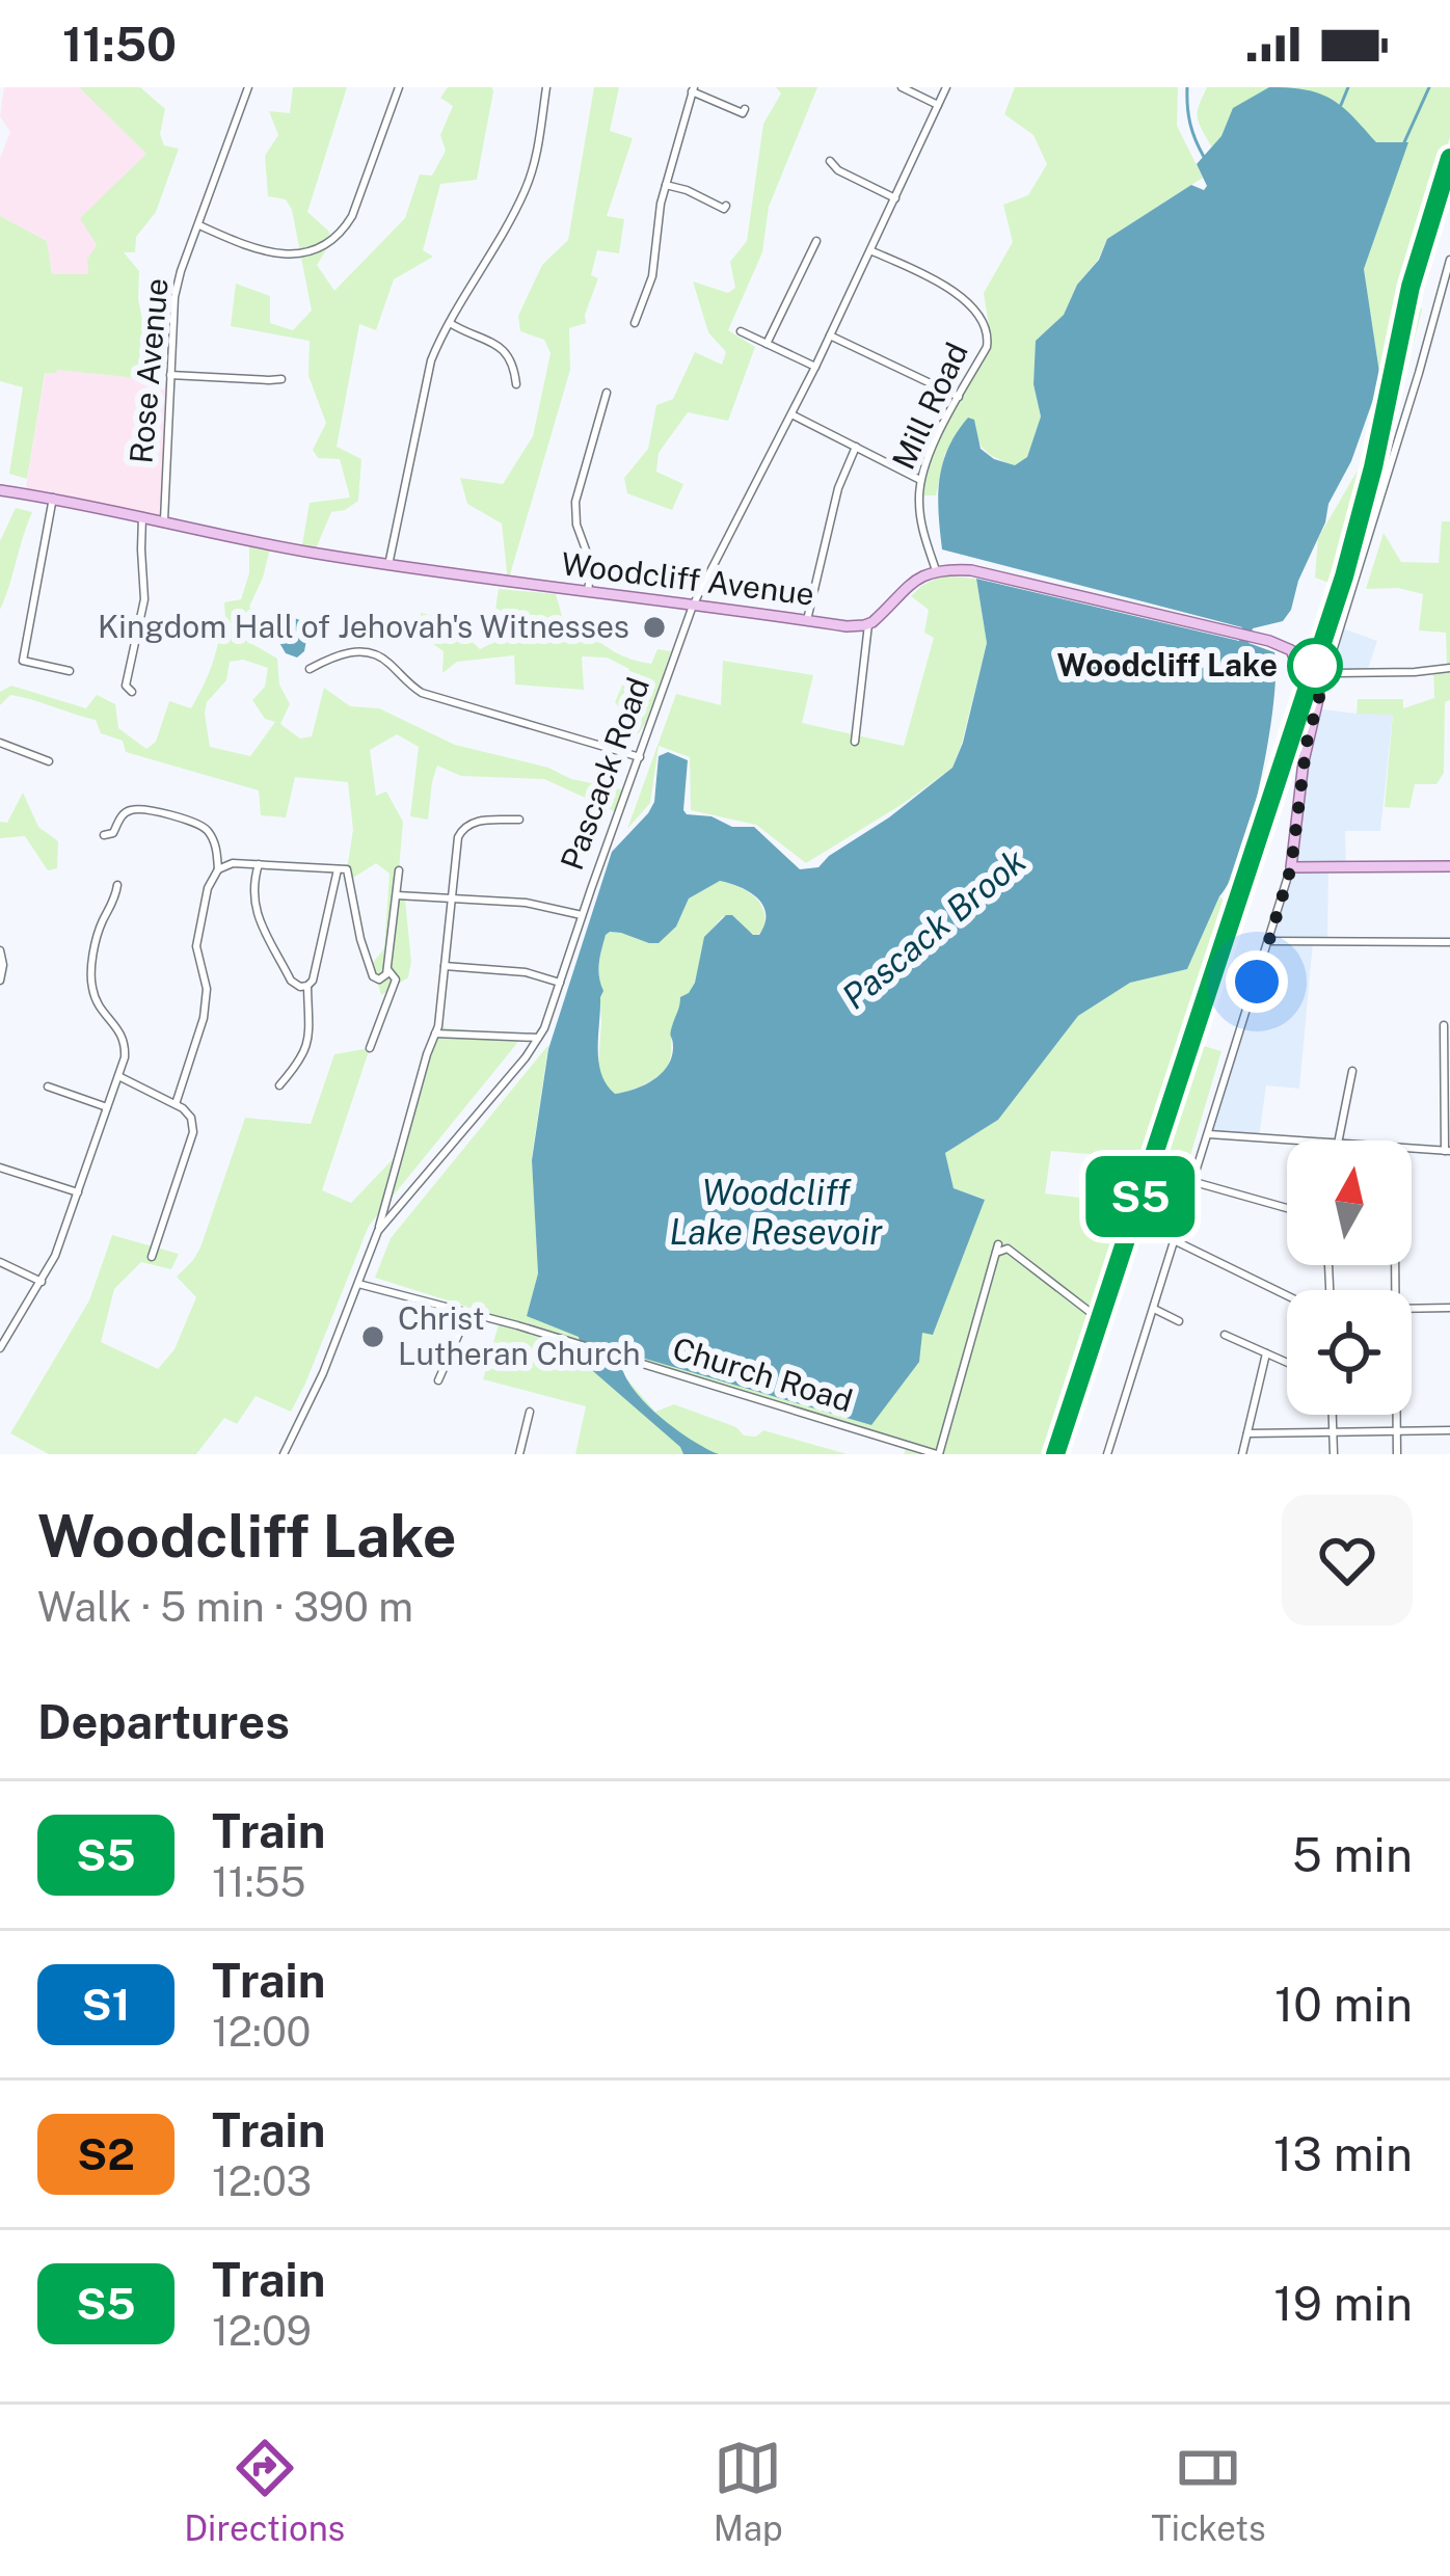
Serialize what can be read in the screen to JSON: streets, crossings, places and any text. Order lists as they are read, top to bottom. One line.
{"streets":{"main road":["Woodcliff Avenue"],"street":["Rose Avenue","Mill Road","Pascack Road","Church Road"]},"crossings":[["Rose Avenue","Woodcliff Avenue"],["Mill Road","Pascack Road"],["Woodcliff Avenue","Pascack Road"],["Pascack Road","Church Road"]],"water":["Pascack Brook","Woodcliff Lake Resevoir"],"places":["Kingdom Hall of Jehovah's Witnesses","Woodcliff Lake","Christ Lutheran Church"],"north":"top","page":{"status":"11:50","on_map":"S5","heading":[["Woodcliff Lake","Walk · 5 min · 390 m"],"Departures"],"list":[{"mark":"S5","name":"Train","note":"11:55","value":"5 min"},{"mark":"S1","name":"Train","note":"12:00","value":"10 min"},{"mark":"S2","name":"Train","note":"12:03","value":"13 min"},{"mark":"S5","name":"Train","note":"12:09","value":"19 min"}],"tabs":["Directions","Map","Tickets"]}}
